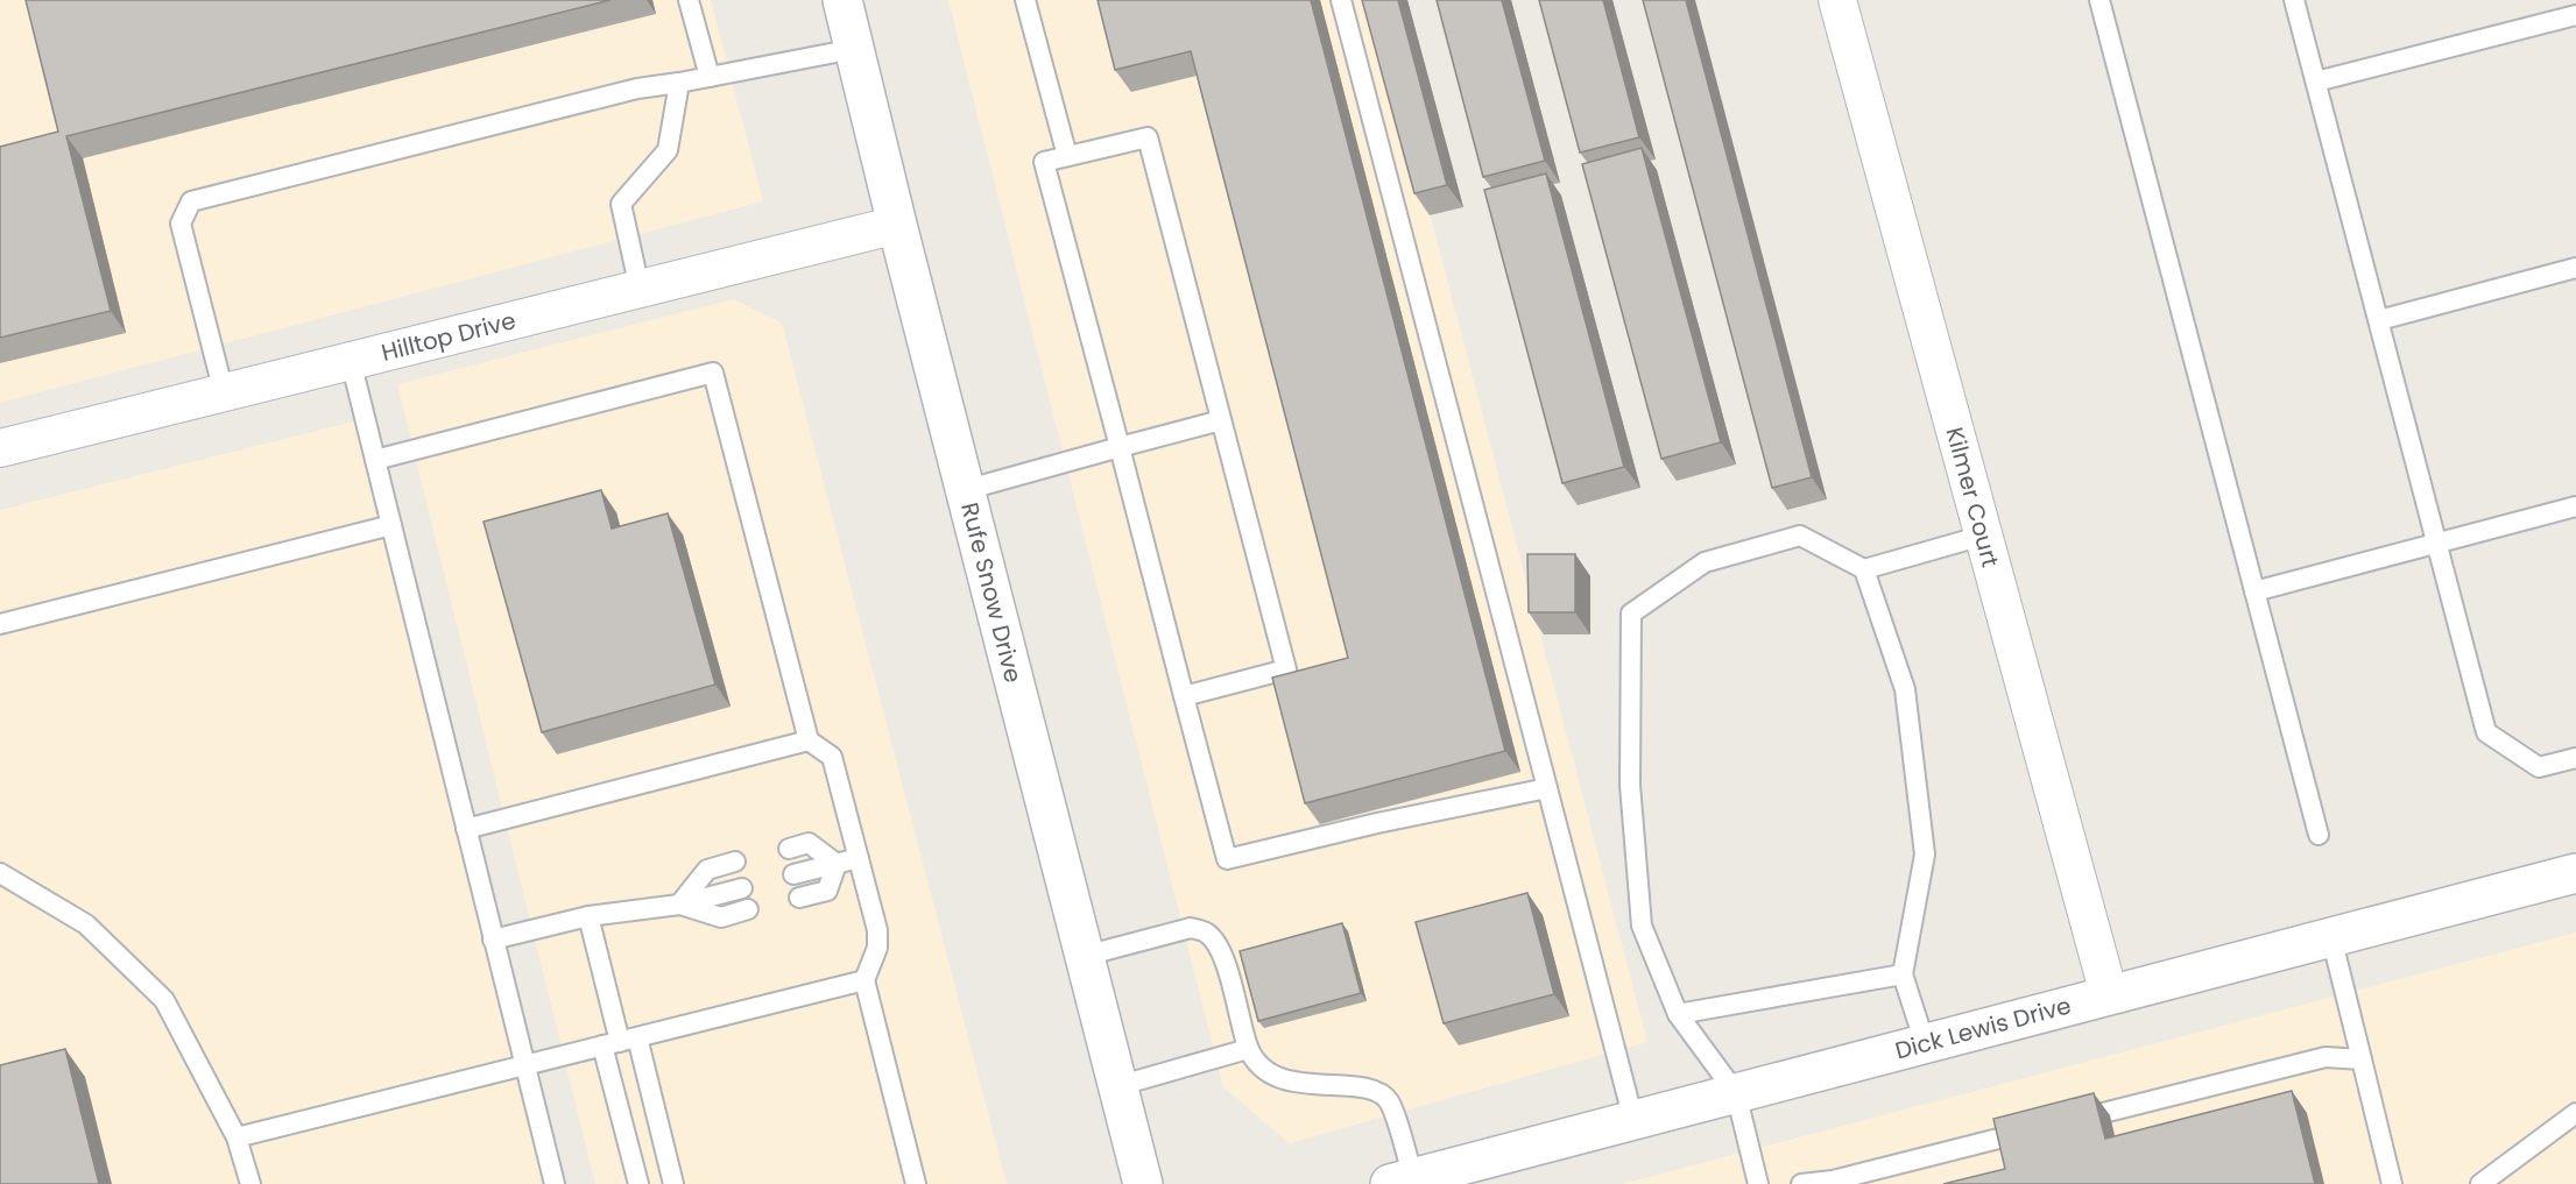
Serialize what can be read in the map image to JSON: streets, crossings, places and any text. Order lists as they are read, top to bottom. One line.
{"streets":{"main road":["Rufe Snow Drive","Dick Lewis Drive"],"street":["Hilltop Drive","Kilmer Court"]},"crossings":[["Hilltop Drive","Rufe Snow Drive"],["Kilmer Court","Dick Lewis Drive"]]}
